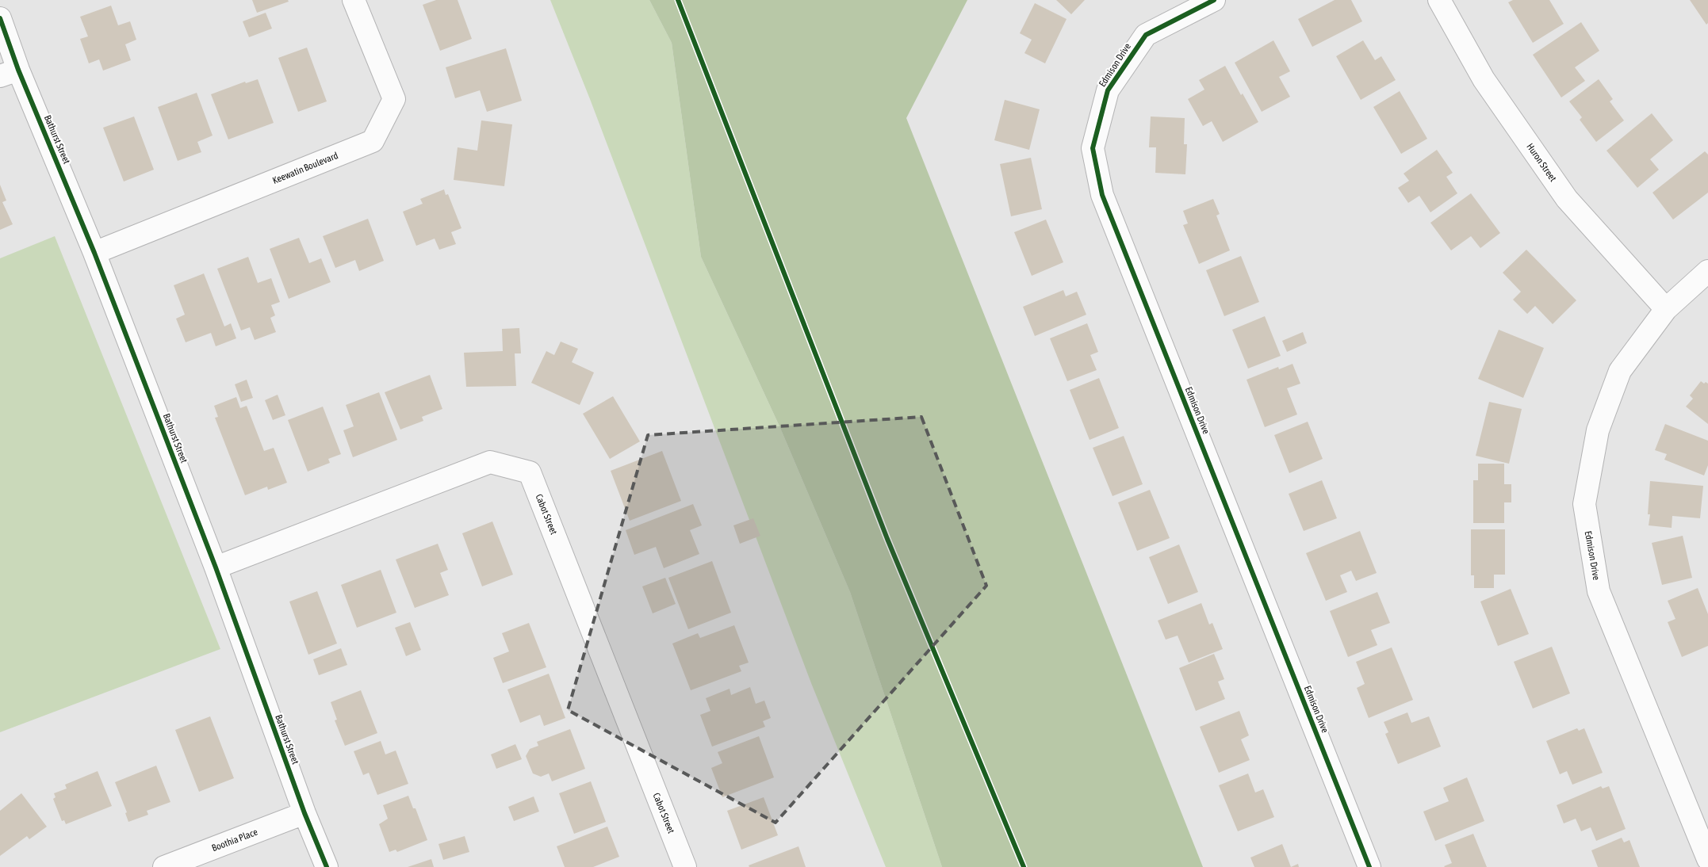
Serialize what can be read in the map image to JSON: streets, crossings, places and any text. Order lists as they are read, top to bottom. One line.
{"streets":{"street":["Edmison Drive","Bathurst Street","Huron Street","Keewatin Boulevard","Cabot Street","Boothia Place"]},"crossings":[["Edmison Drive","Huron Street"],["Bathurst Street","Keewatin Boulevard"],["Bathurst Street","Cabot Street"],["Bathurst Street","Boothia Place"]]}
